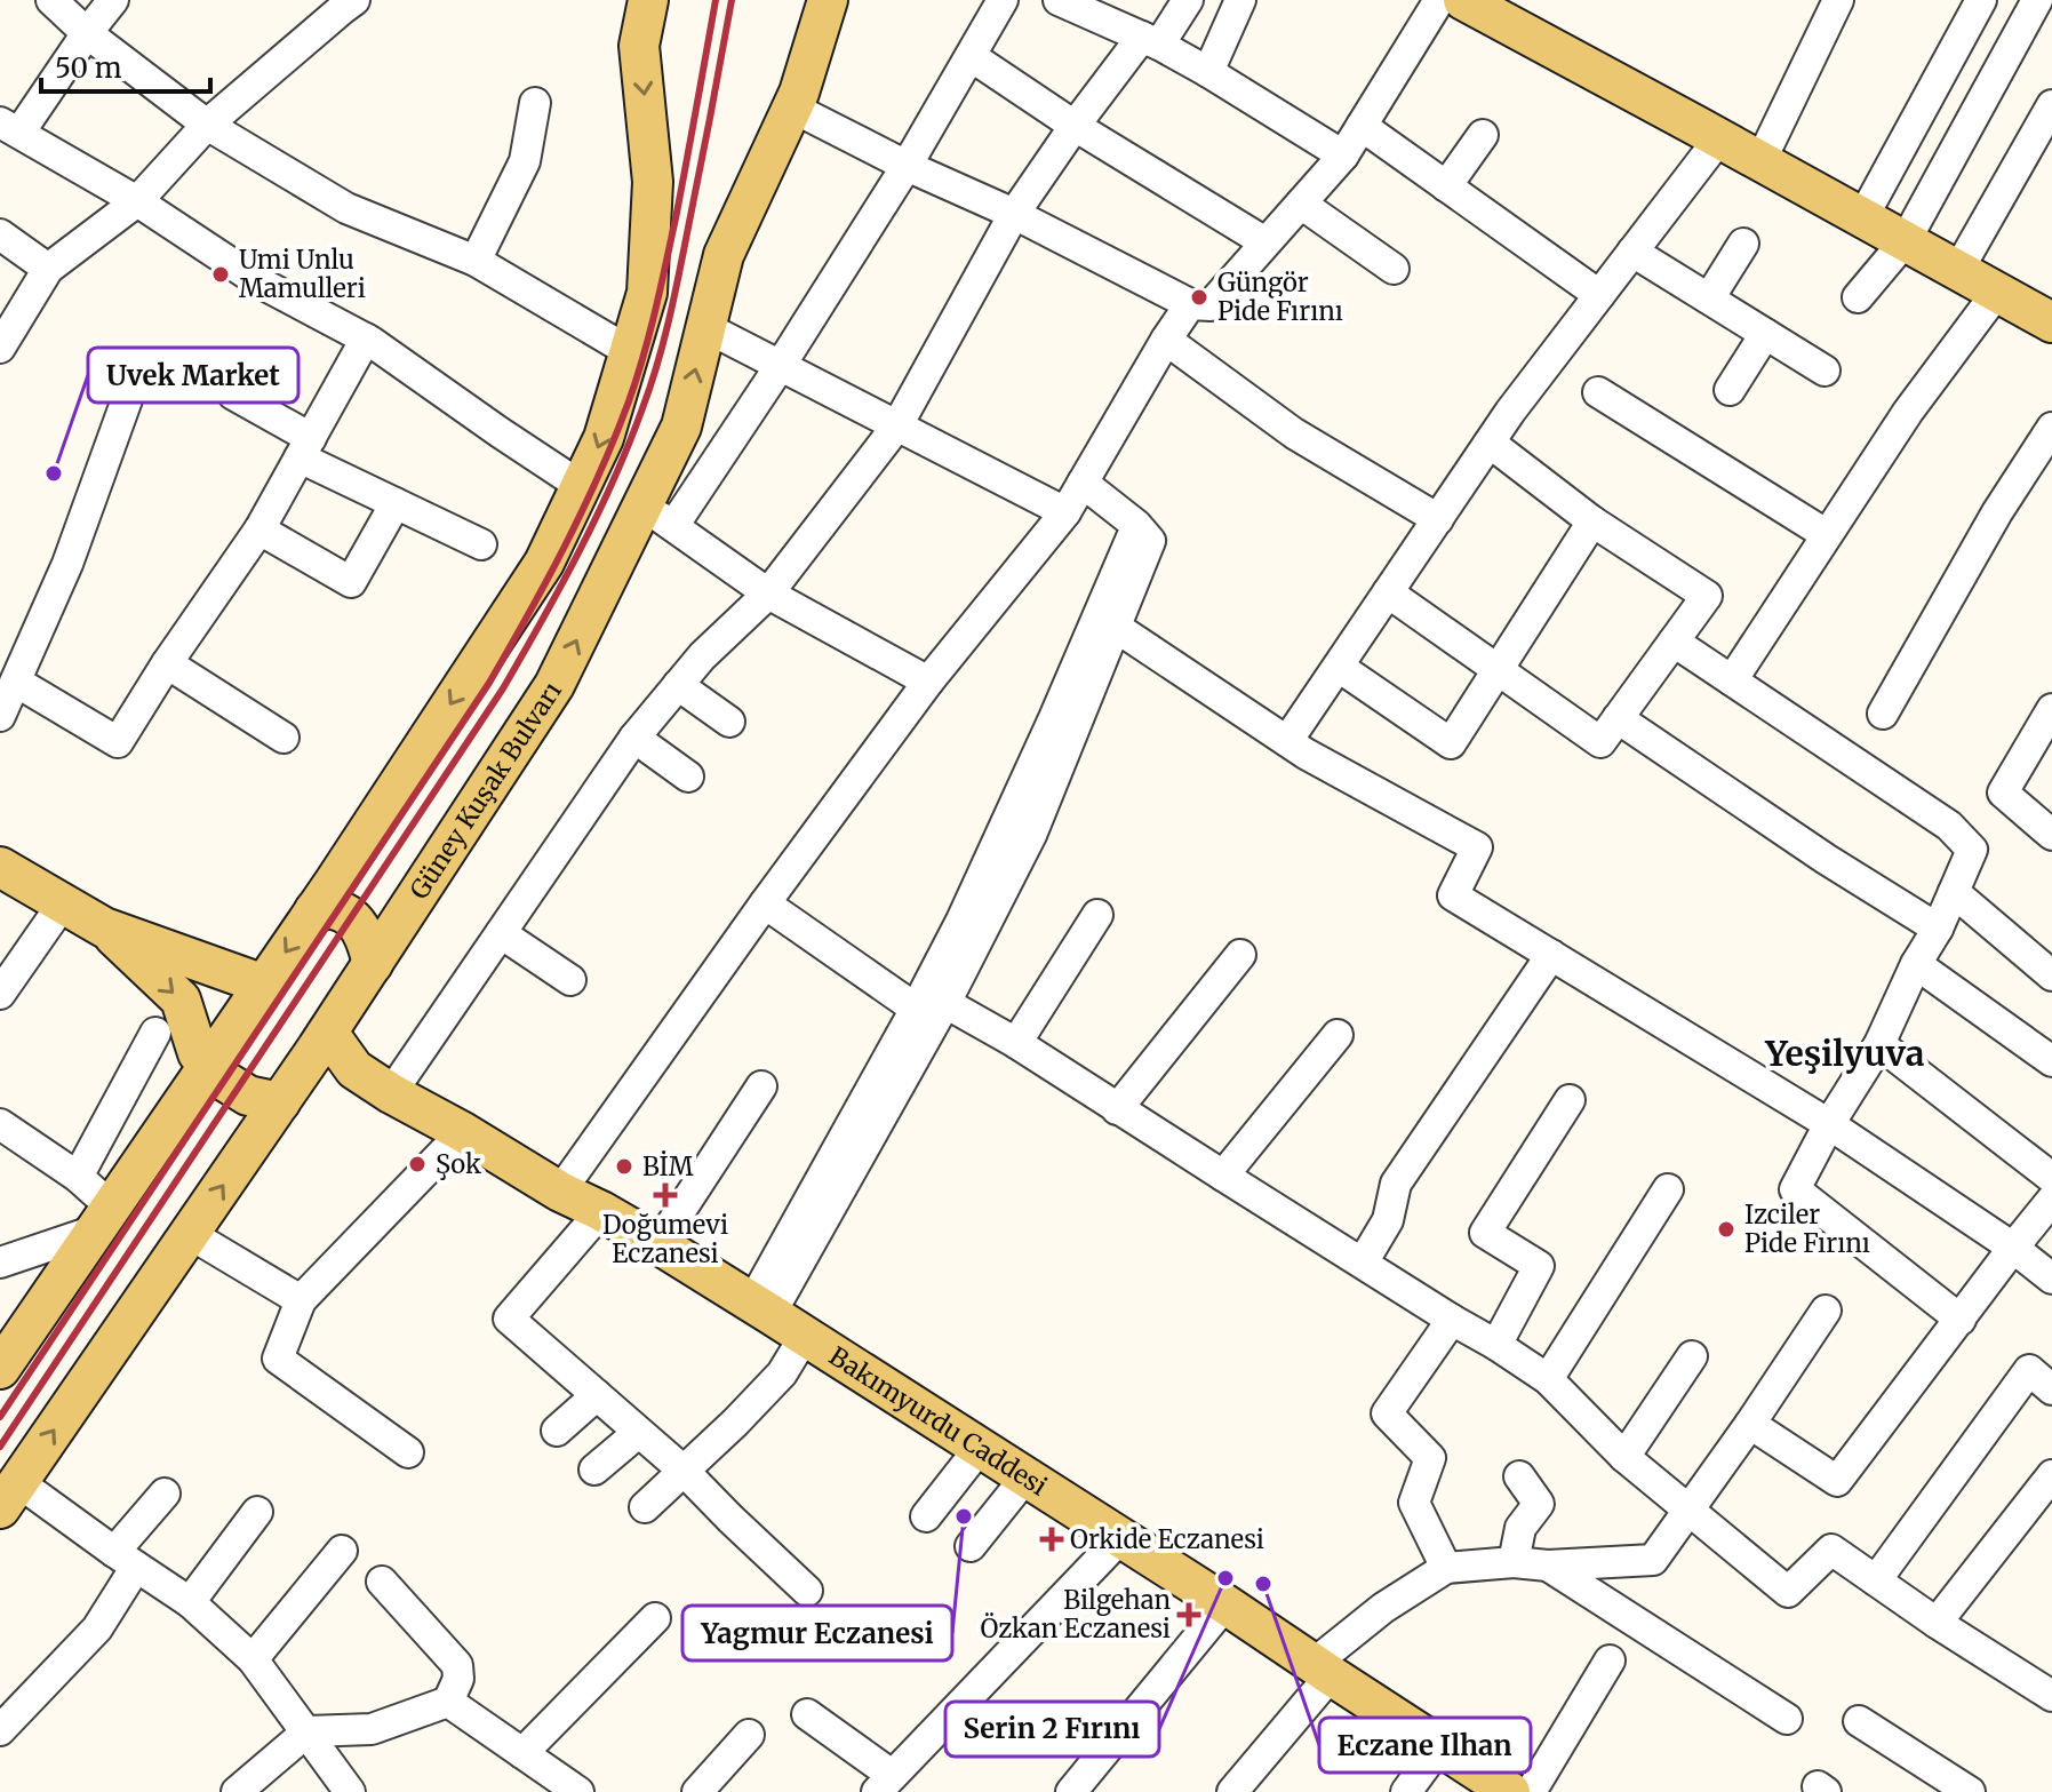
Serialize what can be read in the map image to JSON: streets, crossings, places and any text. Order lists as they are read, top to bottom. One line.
{"streets":{"main road":["Güney Kuşak Bulvarı","Bakımyurdu Caddesi"]},"crossings":[["Güney Kuşak Bulvarı","Bakımyurdu Caddesi"]],"districts":["Yeşilyuva"],"places":{"other":["Umi Unlu Mamulleri","Güngör Pide Fırını","Uvek Market","Şok","BİM","Izciler Pide Fırını","Yagmur Eczanesi","Serin 2 Fırını","Eczane Ilhan"],"health":["Doğumevi Eczanesi","Orkide Eczanesi","Bilgehan Özkan Eczanesi"]},"scale_bar":"50 m"}
